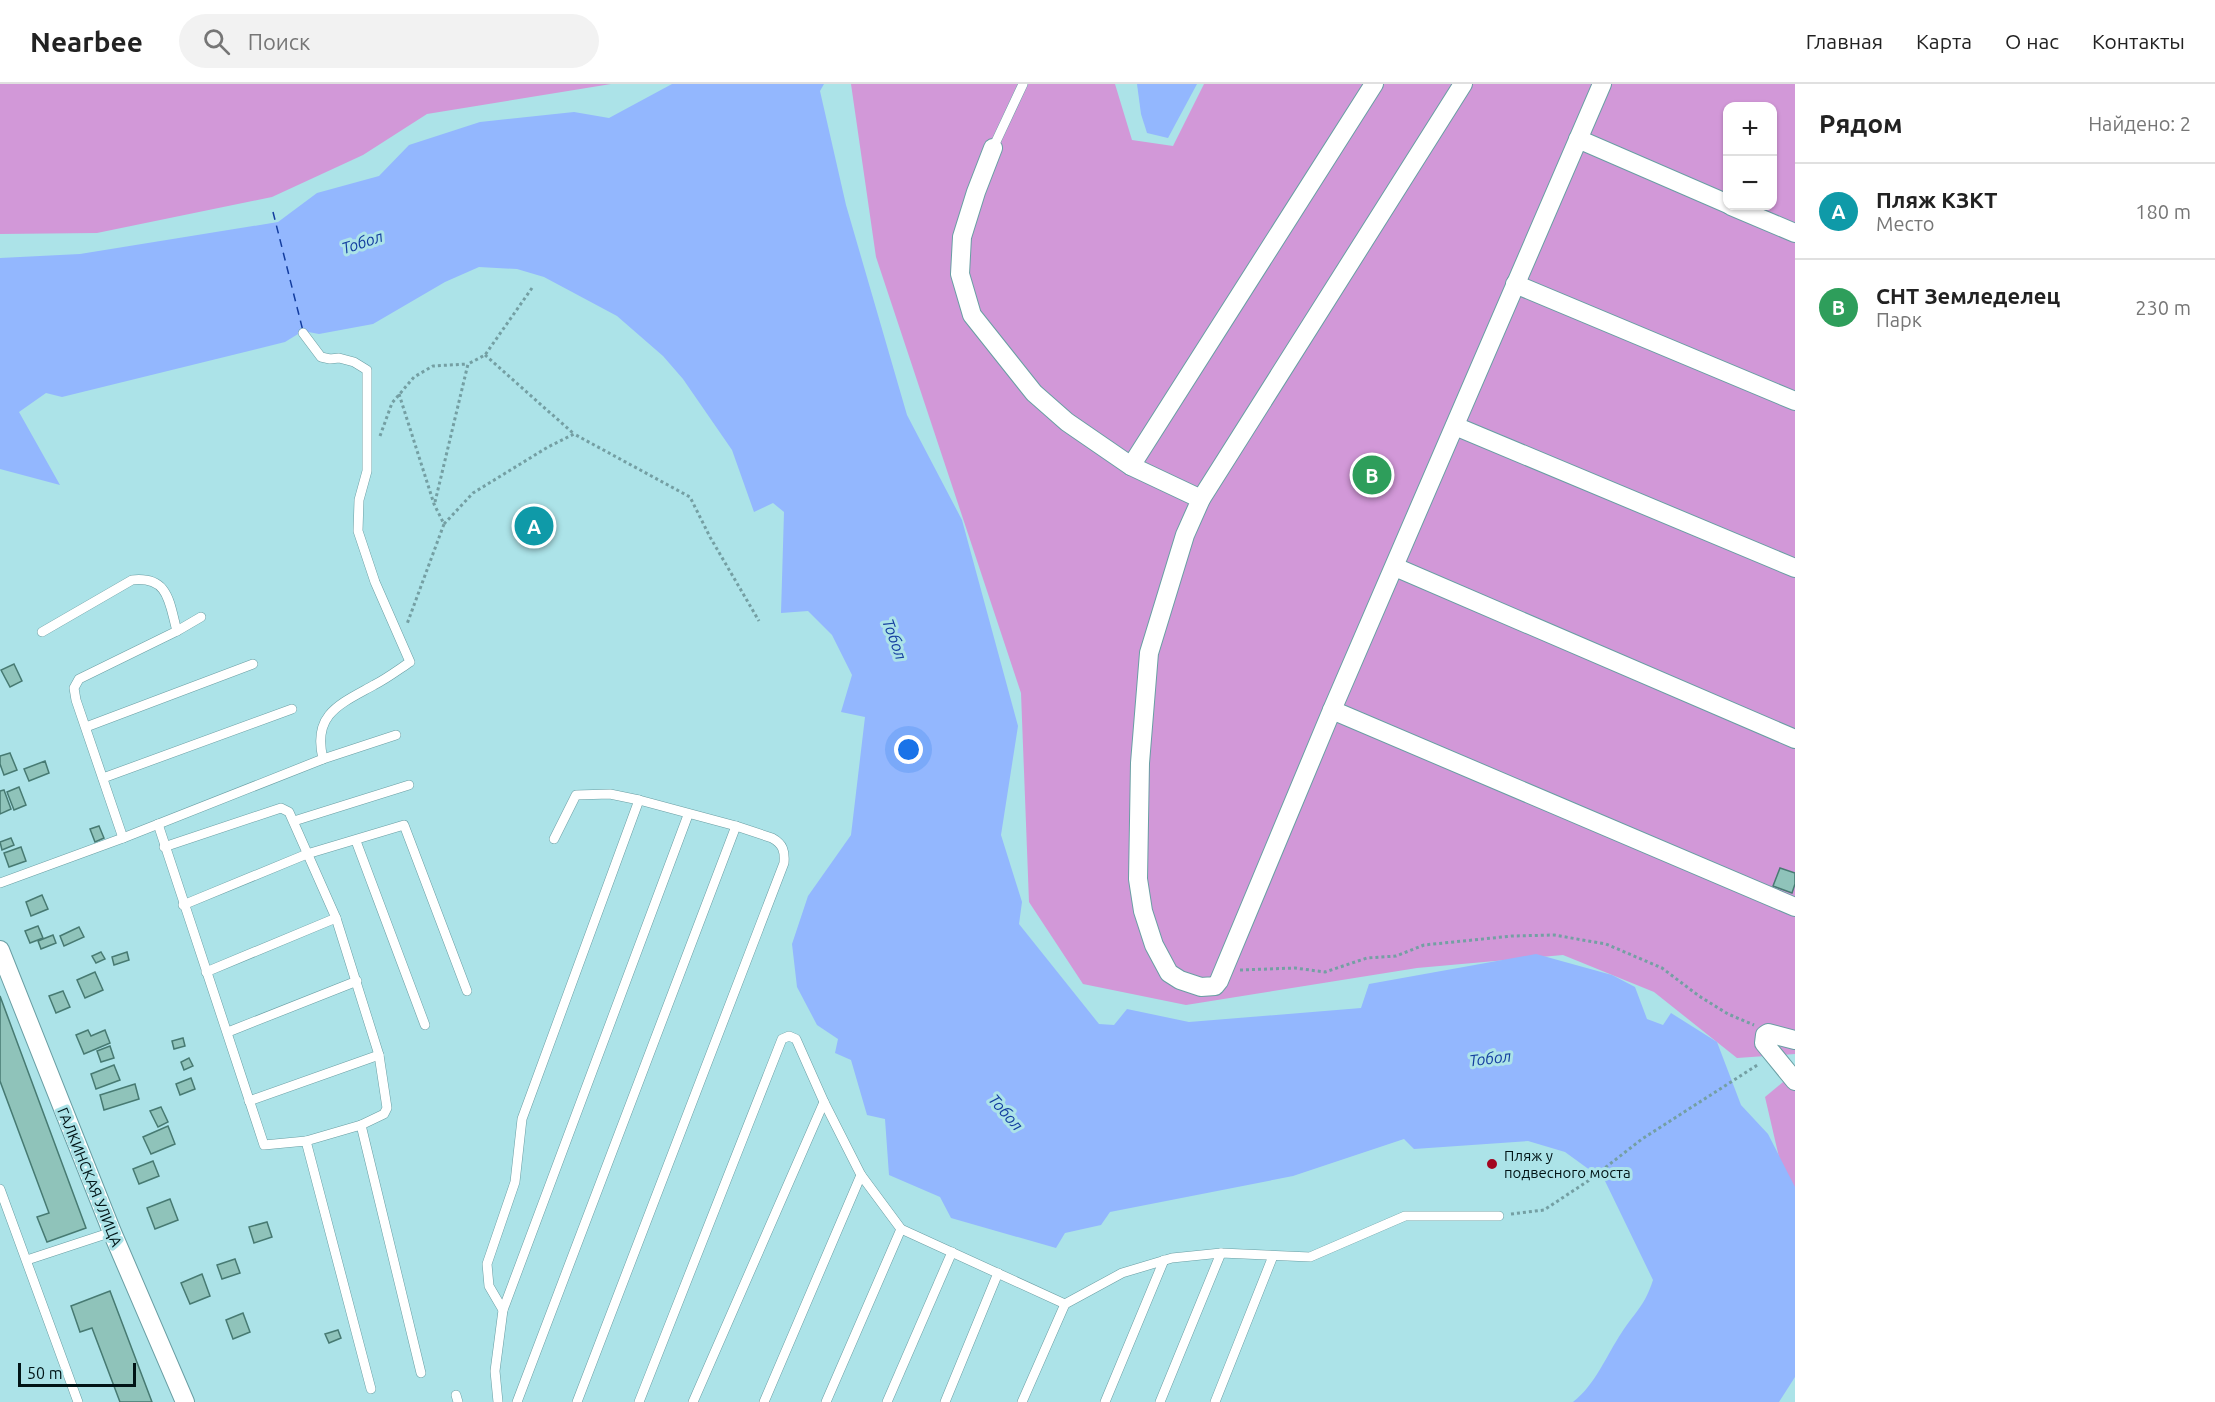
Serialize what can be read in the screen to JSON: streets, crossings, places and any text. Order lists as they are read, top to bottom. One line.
{"streets":{"street":["ГАЛКИНСКАЯ УЛИЦА"]},"water":["Тобол"],"places":["Пляж у подвесного моста"],"scale_bar":"50 m","page":{"header":"Nearbee","search":"Поиск","nav":["Главная","Карта","О нас","Контакты"],"heading":["Рядом","Найдено: 2"],"map_buttons":["+","−"],"list":[{"mark":"A","name":"Пляж КЗКТ","note":"Место","value":"180 m"},{"mark":"B","name":"СНТ Земледелец","note":"Парк","value":"230 m"}],"pins":["B","A"],"scale":"50 m"}}
